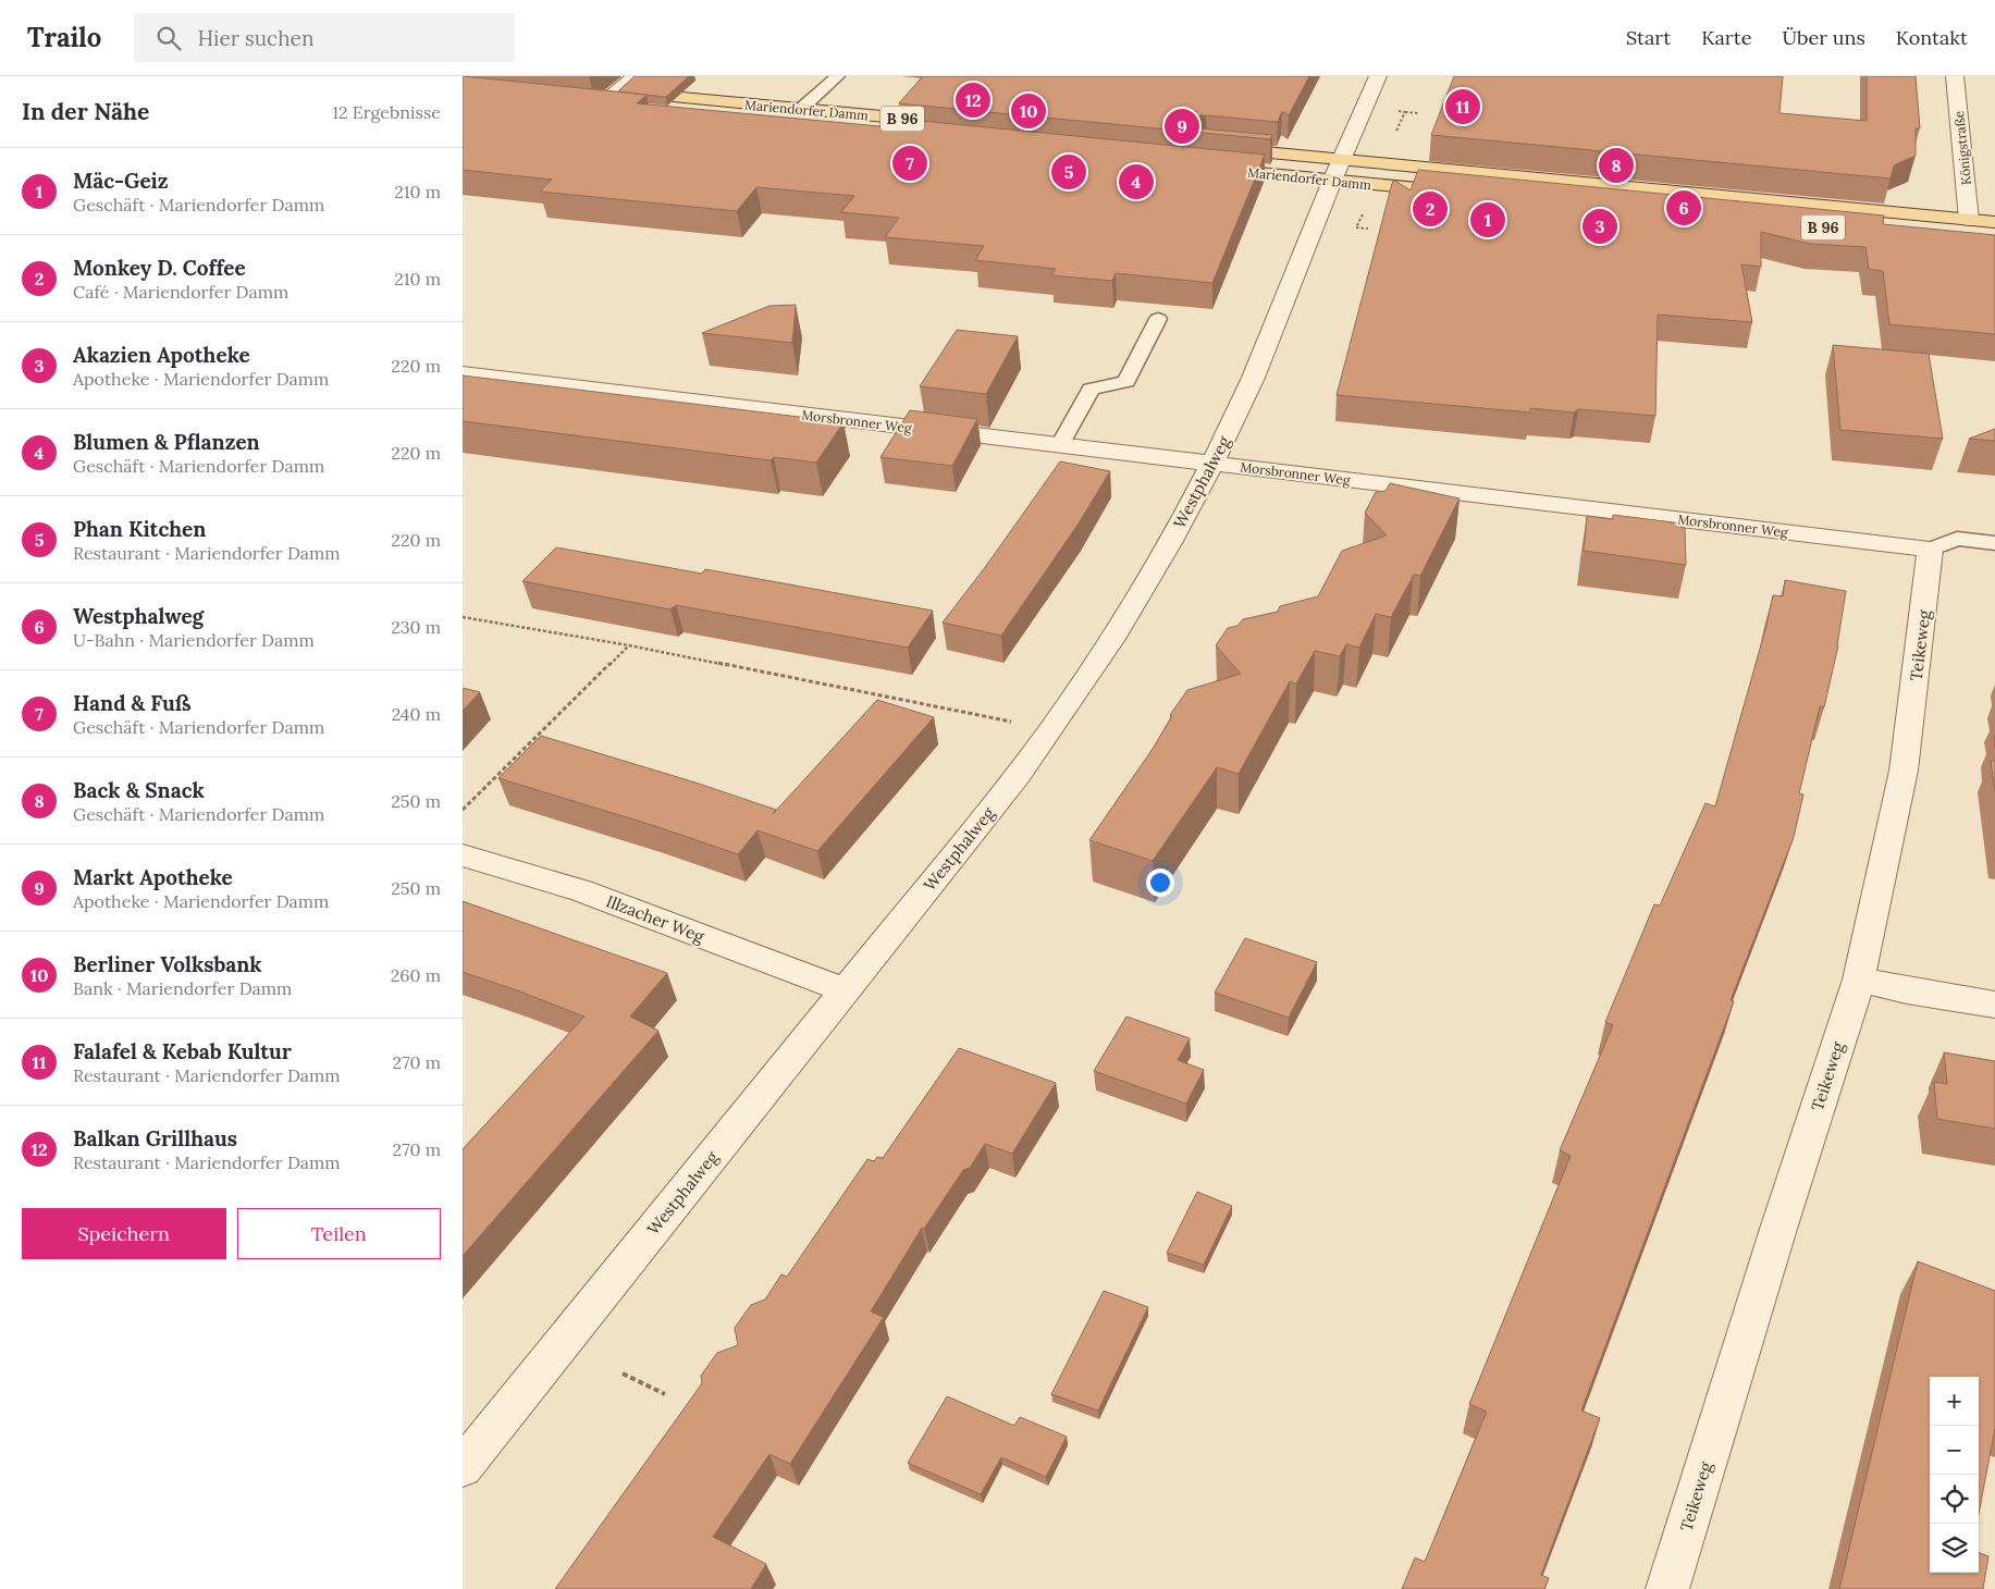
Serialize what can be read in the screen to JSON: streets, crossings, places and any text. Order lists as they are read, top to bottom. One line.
{"streets":{"main road":["Mariendorfer Damm","B 96"],"street":["Königstraße","Morsbronner Weg","Westphalweg","Teikeweg","Illzacher Weg"]},"crossings":[["Mariendorfer Damm","Königstraße"],["Mariendorfer Damm","Westphalweg"],["Morsbronner Weg","Westphalweg"],["Morsbronner Weg","Teikeweg"],["Westphalweg","Illzacher Weg"]],"page":{"header":"Trailo","search":"Hier suchen","nav":["Start","Karte","Über uns","Kontakt"],"heading":["In der Nähe","12 Ergebnisse"],"pins":["12","11","10","9","7","8","5","4","6","2","1","3"],"list":[{"mark":"1","name":"Mäc-Geiz","note":"Geschäft · Mariendorfer Damm","value":"210 m"},{"mark":"2","name":"Monkey D. Coffee","note":"Café · Mariendorfer Damm","value":"210 m"},{"mark":"3","name":"Akazien Apotheke","note":"Apotheke · Mariendorfer Damm","value":"220 m"},{"mark":"4","name":"Blumen & Pflanzen","note":"Geschäft · Mariendorfer Damm","value":"220 m"},{"mark":"5","name":"Phan Kitchen","note":"Restaurant · Mariendorfer Damm","value":"220 m"},{"mark":"6","name":"Westphalweg","note":"U-Bahn · Mariendorfer Damm","value":"230 m"},{"mark":"7","name":"Hand & Fuß","note":"Geschäft · Mariendorfer Damm","value":"240 m"},{"mark":"8","name":"Back & Snack","note":"Geschäft · Mariendorfer Damm","value":"250 m"},{"mark":"9","name":"Markt Apotheke","note":"Apotheke · Mariendorfer Damm","value":"250 m"},{"mark":"10","name":"Berliner Volksbank","note":"Bank · Mariendorfer Damm","value":"260 m"},{"mark":"11","name":"Falafel & Kebab Kultur","note":"Restaurant · Mariendorfer Damm","value":"270 m"},{"mark":"12","name":"Balkan Grillhaus","note":"Restaurant · Mariendorfer Damm","value":"270 m"}],"buttons":["Speichern","Teilen"],"map_buttons":["+","−"]}}
